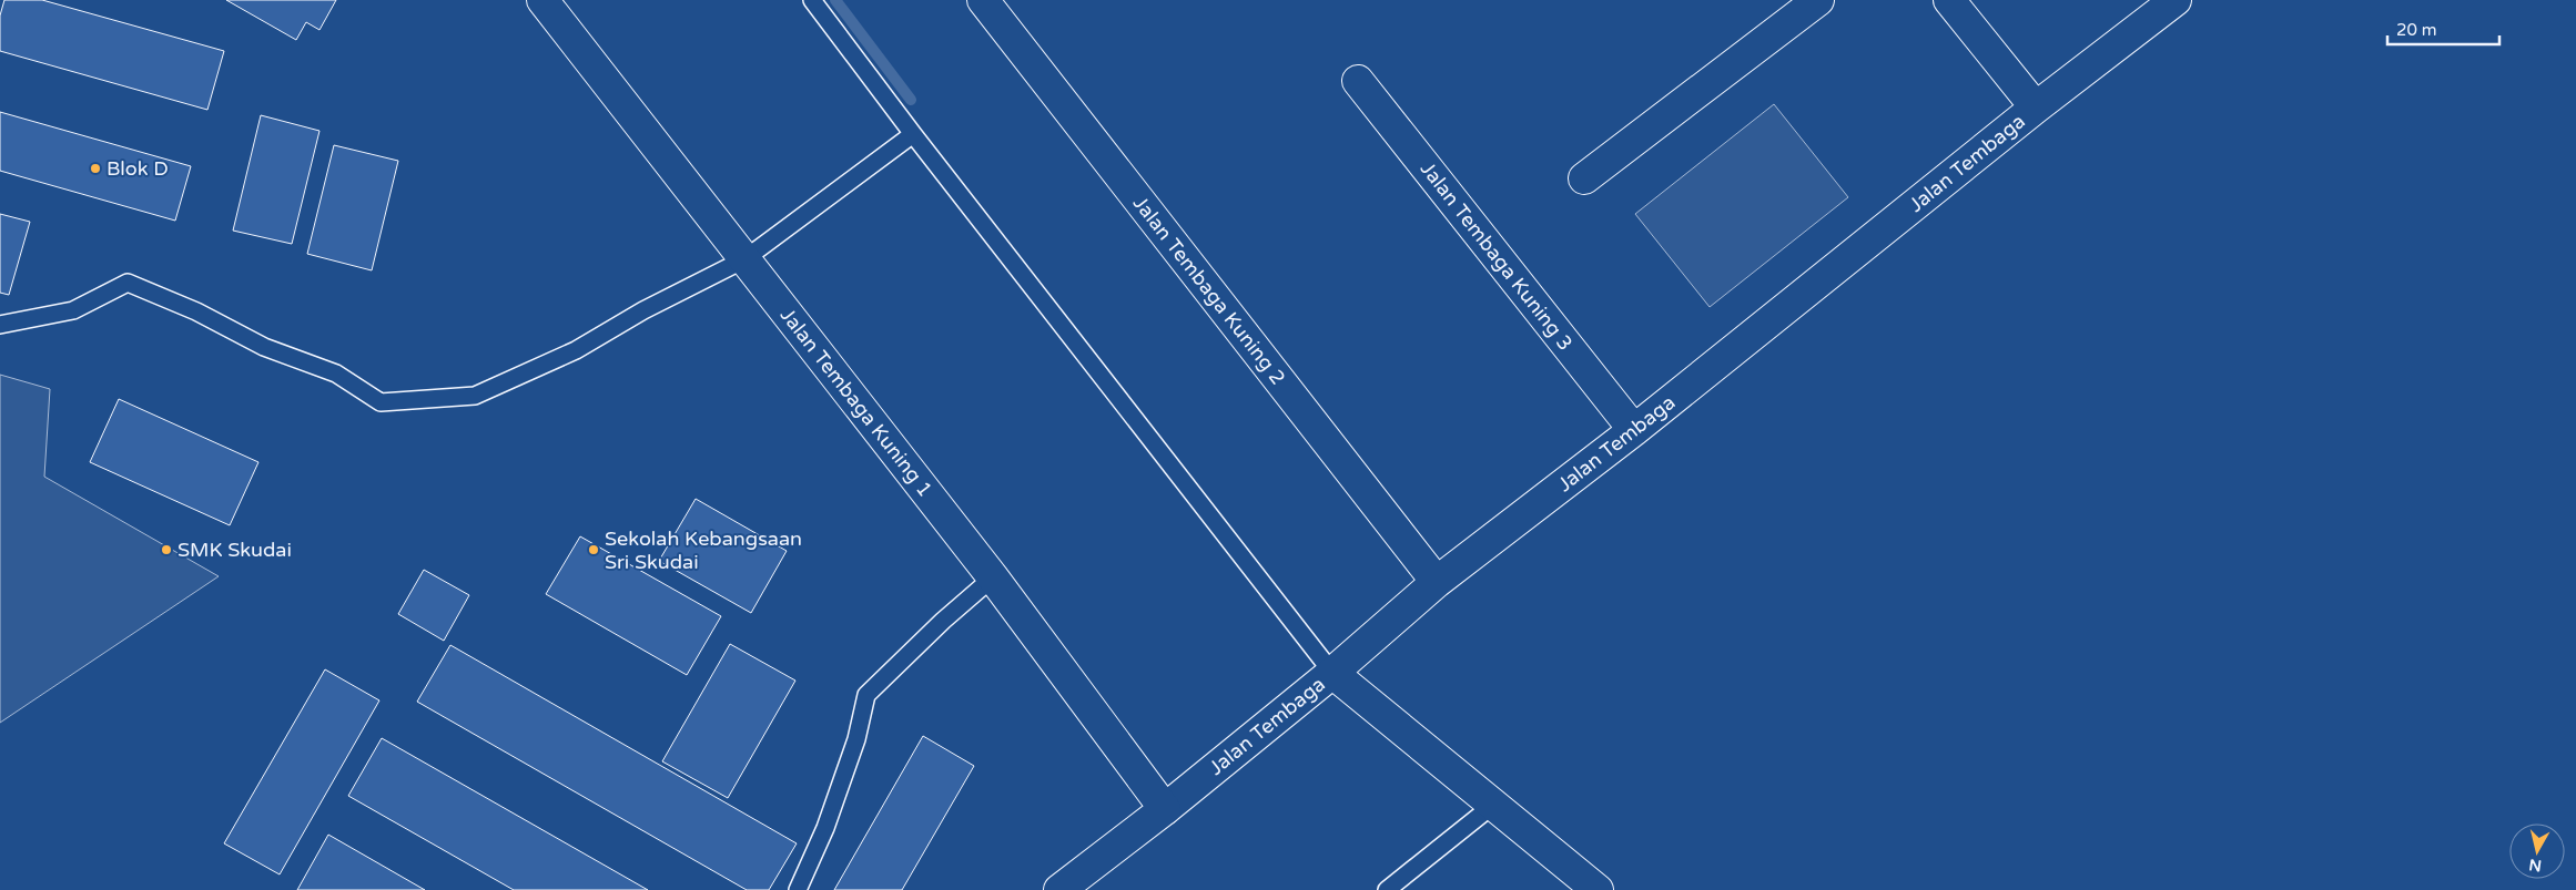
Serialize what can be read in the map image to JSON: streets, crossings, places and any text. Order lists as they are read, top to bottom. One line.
{"streets":{"street":["Jalan Tembaga","Jalan Tembaga Kuning 3","Jalan Tembaga Kuning 2","Jalan Tembaga Kuning 1"]},"crossings":[["Jalan Tembaga","Jalan Tembaga Kuning 3"],["Jalan Tembaga","Jalan Tembaga Kuning 2"],["Jalan Tembaga","Jalan Tembaga Kuning 1"]],"places":["Blok D","SMK Skudai","Sekolah Kebangsaan Sri Skudai"],"scale_bar":"20 m","north":"bottom"}
